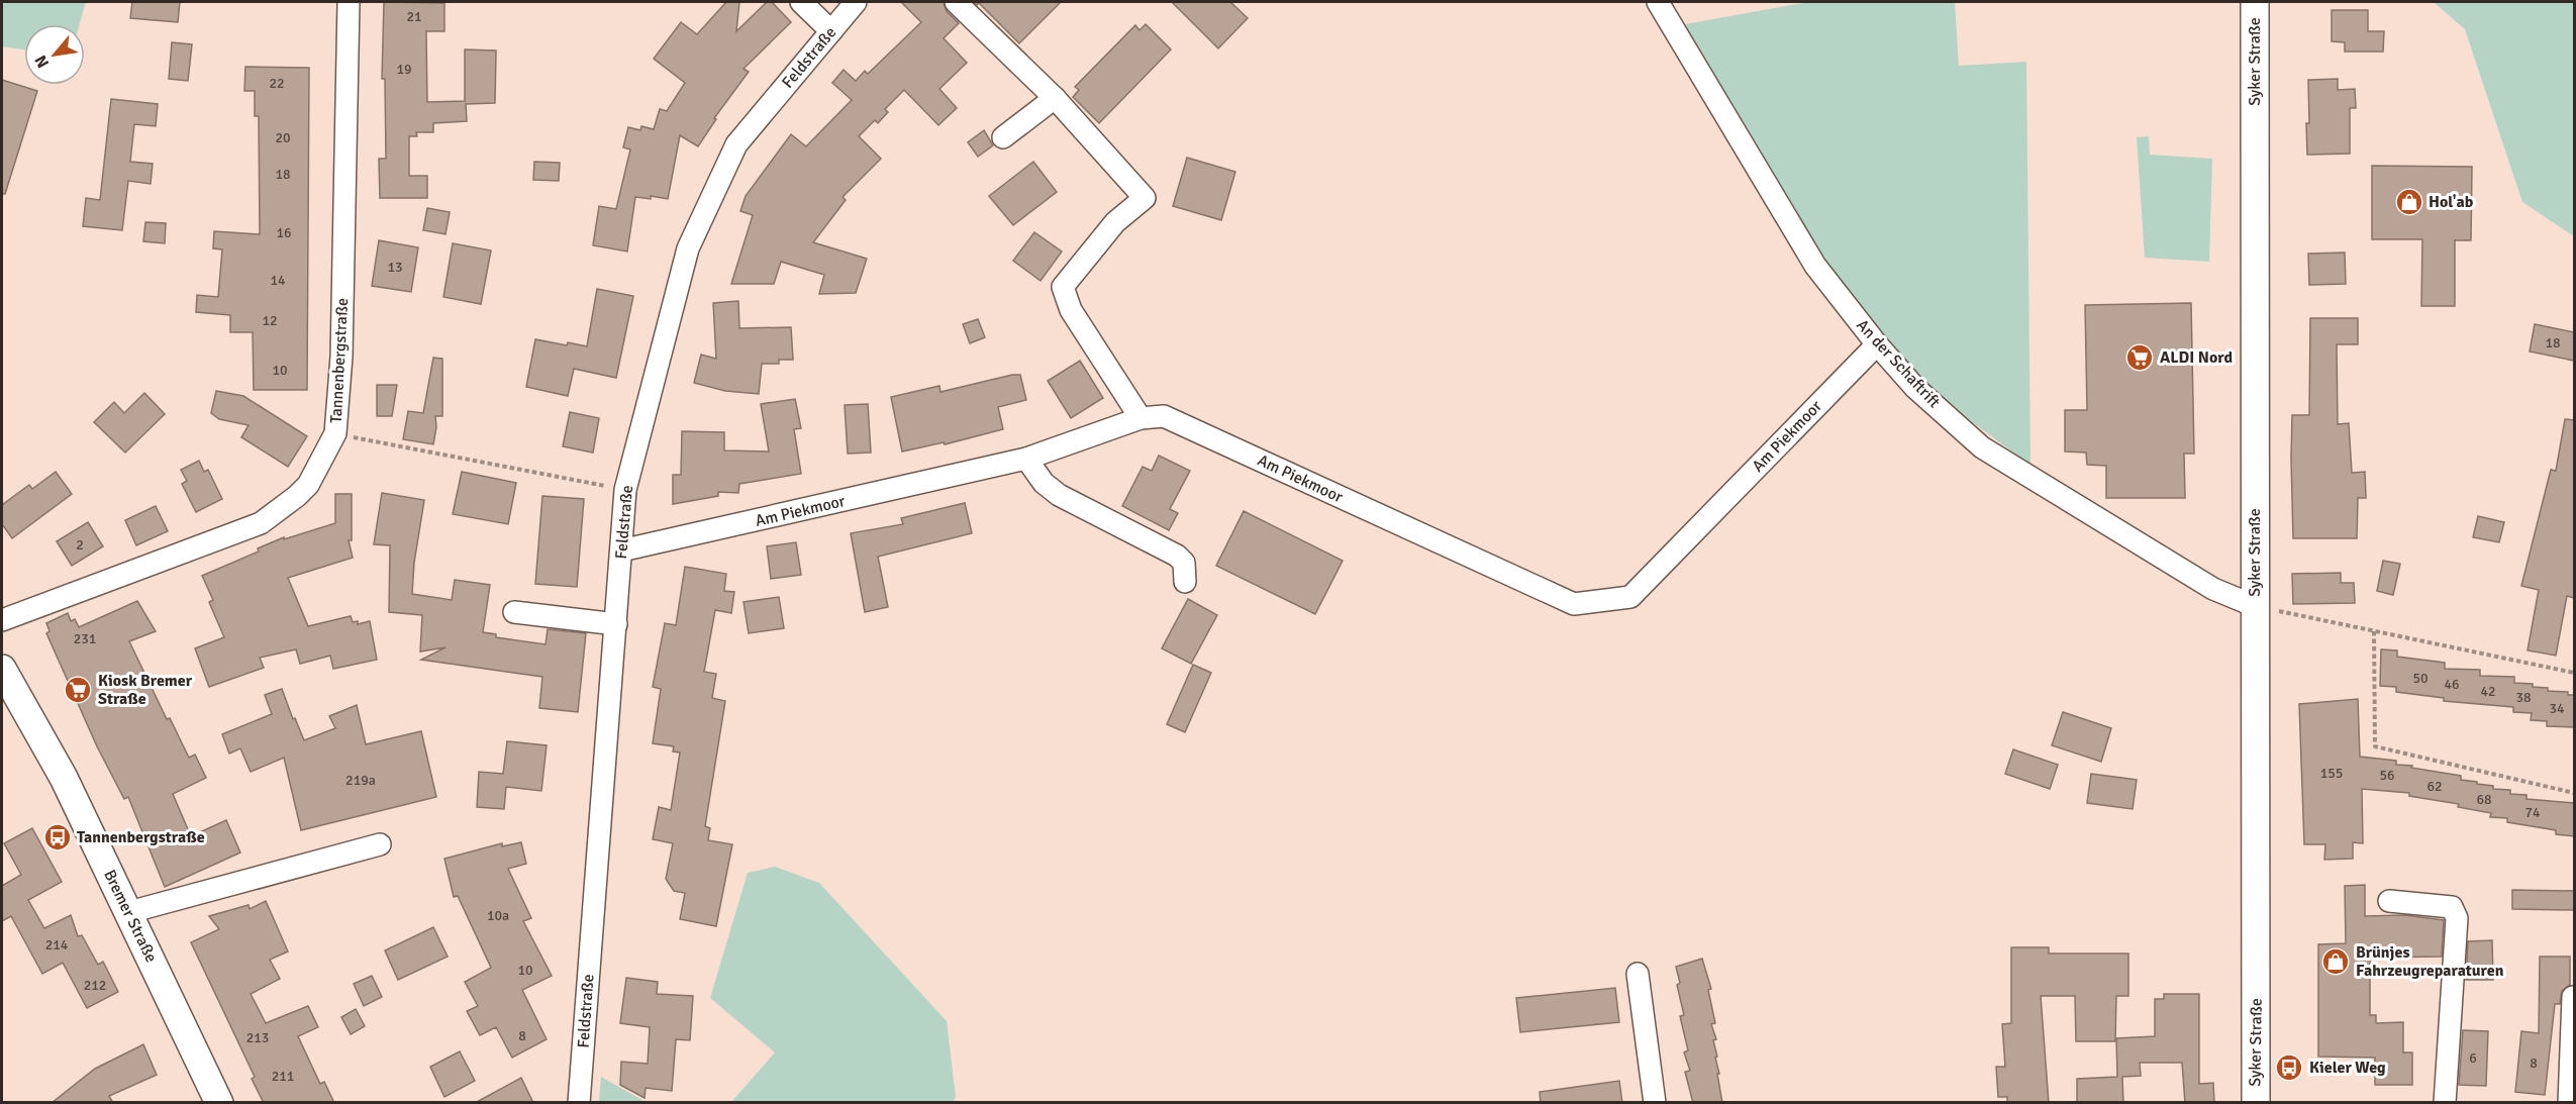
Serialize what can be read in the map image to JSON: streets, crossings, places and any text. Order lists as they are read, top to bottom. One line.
{"streets":{"main road":["Syker Straße","Bremer Straße"],"street":["Feldstraße","Tannenbergstraße","An der Schaftrift","Am Piekmoor"]},"crossings":[["Feldstraße","Am Piekmoor"],["Syker Straße","An der Schaftrift"],["An der Schaftrift","Am Piekmoor"]],"places":{"shop":["Hol'ab","Brünjes Fahrzeugreparaturen"],"supermarket":["ALDI Nord","Kiosk Bremer Straße"],"bus stop":["Tannenbergstraße","Kieler Weg"]},"house_numbers":["21","19","22","20","18","16","13","14","12","18","10","2","231","50","46","42","38","34","155","56","219a","62","68","74","10a","214","10","212","8","213","6","8","211"],"north":"bottom left"}
